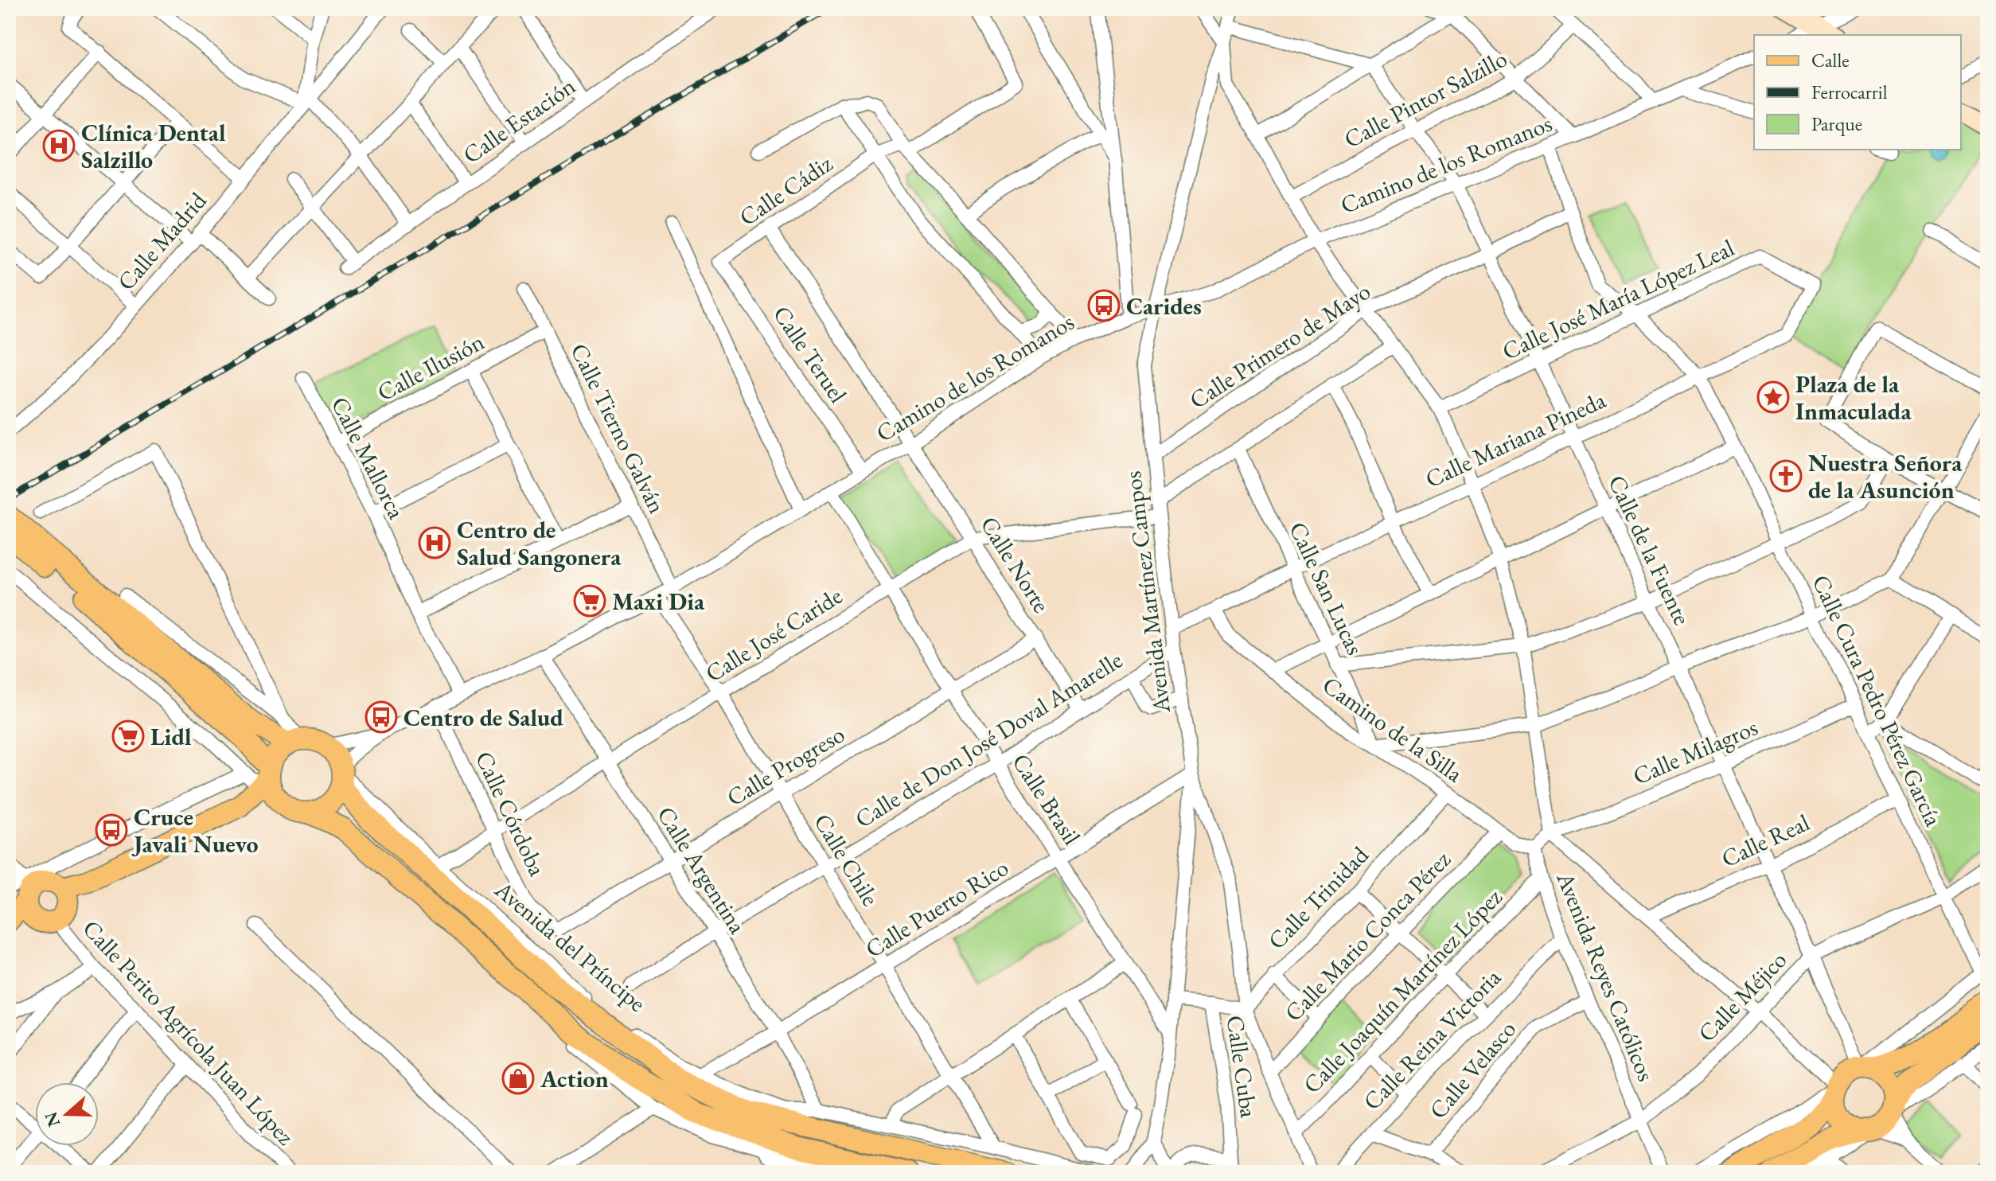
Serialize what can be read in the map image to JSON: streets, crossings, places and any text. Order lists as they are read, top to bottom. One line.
{"streets":{"main road":["Avenida del Príncipe"],"street":["Calle Pintor Salzillo","Calle Estación","Camino de los Romanos","Calle Cádiz","Calle Madrid","Calle José María López Leal","Calle Primero de Mayo","Calle Teruel","Calle Ilusión","Calle Tierno Galván","Calle Mariana Pineda","Calle Mallorca","Calle de la Fuente","Calle Norte","Calle San Lucas","Avenida Martínez Campos","Calle José Caride","Calle Cura Pedro Pérez García","Camino de la Silla","Calle de Don José Doval Amarelle","Calle Milagros","Calle Progreso","Calle Brasil","Calle Córdoba","Calle Real","Calle Chile","Calle Argentina","Calle Trinidad","Calle Puerto Rico","Calle Mario Conca Pérez","Avenida Reyes Católicos","Calle Joaquín Martínez López","Calle Méjico","Calle Perito Agrícola Juan López","Calle Reina Victoria","Calle Cuba","Calle Velasco"]},"crossings":[["Calle Pintor Salzillo","Calle de la Fuente"],["Camino de los Romanos","Calle Teruel"],["Camino de los Romanos","Calle Tierno Galván"],["Camino de los Romanos","Calle Mallorca"],["Camino de los Romanos","Calle de la Fuente"],["Camino de los Romanos","Calle Norte"],["Camino de los Romanos","Avenida Martínez Campos"],["Camino de los Romanos","Calle Cura Pedro Pérez García"],["Camino de los Romanos","Calle Brasil"],["Camino de los Romanos","Calle Córdoba"],["Camino de los Romanos","Calle Chile"],["Camino de los Romanos","Calle Argentina"],["Camino de los Romanos","Avenida del Príncipe"],["Calle Cádiz","Calle Teruel"],["Calle Cádiz","Calle Norte"],["Calle José María López Leal","Calle Mariana Pineda"],["Calle José María López Leal","Calle de la Fuente"],["Calle José María López Leal","Calle Cura Pedro Pérez García"],["Calle Primero de Mayo","Calle de la Fuente"],["Calle Primero de Mayo","Avenida Martínez Campos"],["Calle Primero de Mayo","Calle Cura Pedro Pérez García"],["Calle Ilusión","Calle Tierno Galván"],["Calle Ilusión","Calle Mallorca"],["Calle Mariana Pineda","Calle de la Fuente"],["Calle Mariana Pineda","Calle San Lucas"],["Calle Mariana Pineda","Calle Cura Pedro Pérez García"],["Calle Mariana Pineda","Camino de la Silla"],["Calle de la Fuente","Calle Milagros"],["Calle de la Fuente","Calle Real"],["Calle de la Fuente","Calle Méjico"],["Calle Norte","Calle José Caride"],["Calle Norte","Calle de Don José Doval Amarelle"],["Calle Norte","Calle Progreso"],["Calle San Lucas","Camino de la Silla"],["Avenida Martínez Campos","Calle José Caride"],["Avenida Martínez Campos","Calle de Don José Doval Amarelle"],["Avenida Martínez Campos","Calle Brasil"],["Avenida Martínez Campos","Calle Puerto Rico"],["Avenida Martínez Campos","Calle Cuba"],["Calle José Caride","Calle Brasil"],["Calle José Caride","Calle Córdoba"],["Calle José Caride","Calle Chile"],["Calle José Caride","Calle Argentina"],["Calle José Caride","Avenida del Príncipe"],["Calle Cura Pedro Pérez García","Calle Milagros"],["Calle Cura Pedro Pérez García","Calle Real"],["Calle Cura Pedro Pérez García","Calle Méjico"],["Camino de la Silla","Calle Trinidad"],["Camino de la Silla","Calle Mario Conca Pérez"],["Camino de la Silla","Avenida Reyes Católicos"],["Calle de Don José Doval Amarelle","Calle Brasil"],["Calle de Don José Doval Amarelle","Calle Chile"],["Calle de Don José Doval Amarelle","Calle Argentina"],["Calle Milagros","Avenida Reyes Católicos"],["Calle Progreso","Calle Brasil"],["Calle Progreso","Calle Córdoba"],["Calle Progreso","Calle Chile"],["Calle Progreso","Calle Argentina"],["Calle Brasil","Calle Puerto Rico"],["Calle Chile","Calle Puerto Rico"],["Calle Chile","Avenida del Príncipe"],["Calle Argentina","Calle Puerto Rico"],["Calle Argentina","Avenida del Príncipe"],["Calle Puerto Rico","Avenida del Príncipe"],["Avenida Reyes Católicos","Calle Joaquín Martínez López"],["Avenida Reyes Católicos","Calle Méjico"],["Avenida Reyes Católicos","Calle Reina Victoria"],["Avenida Reyes Católicos","Calle Velasco"]],"places":{"hospital":["Clínica Dental Salzillo","Centro de Salud Sangonera"],"bus stop":["Carides","Centro de Salud","Cruce Javali Nuevo"],"place":["Plaza de la Inmaculada"],"church":["Nuestra Señora de la Asunción"],"supermarket":["Maxi Dia","Lidl"],"shop":["Action"]},"legend":["Calle","Ferrocarril","Parque"],"north":"left"}
